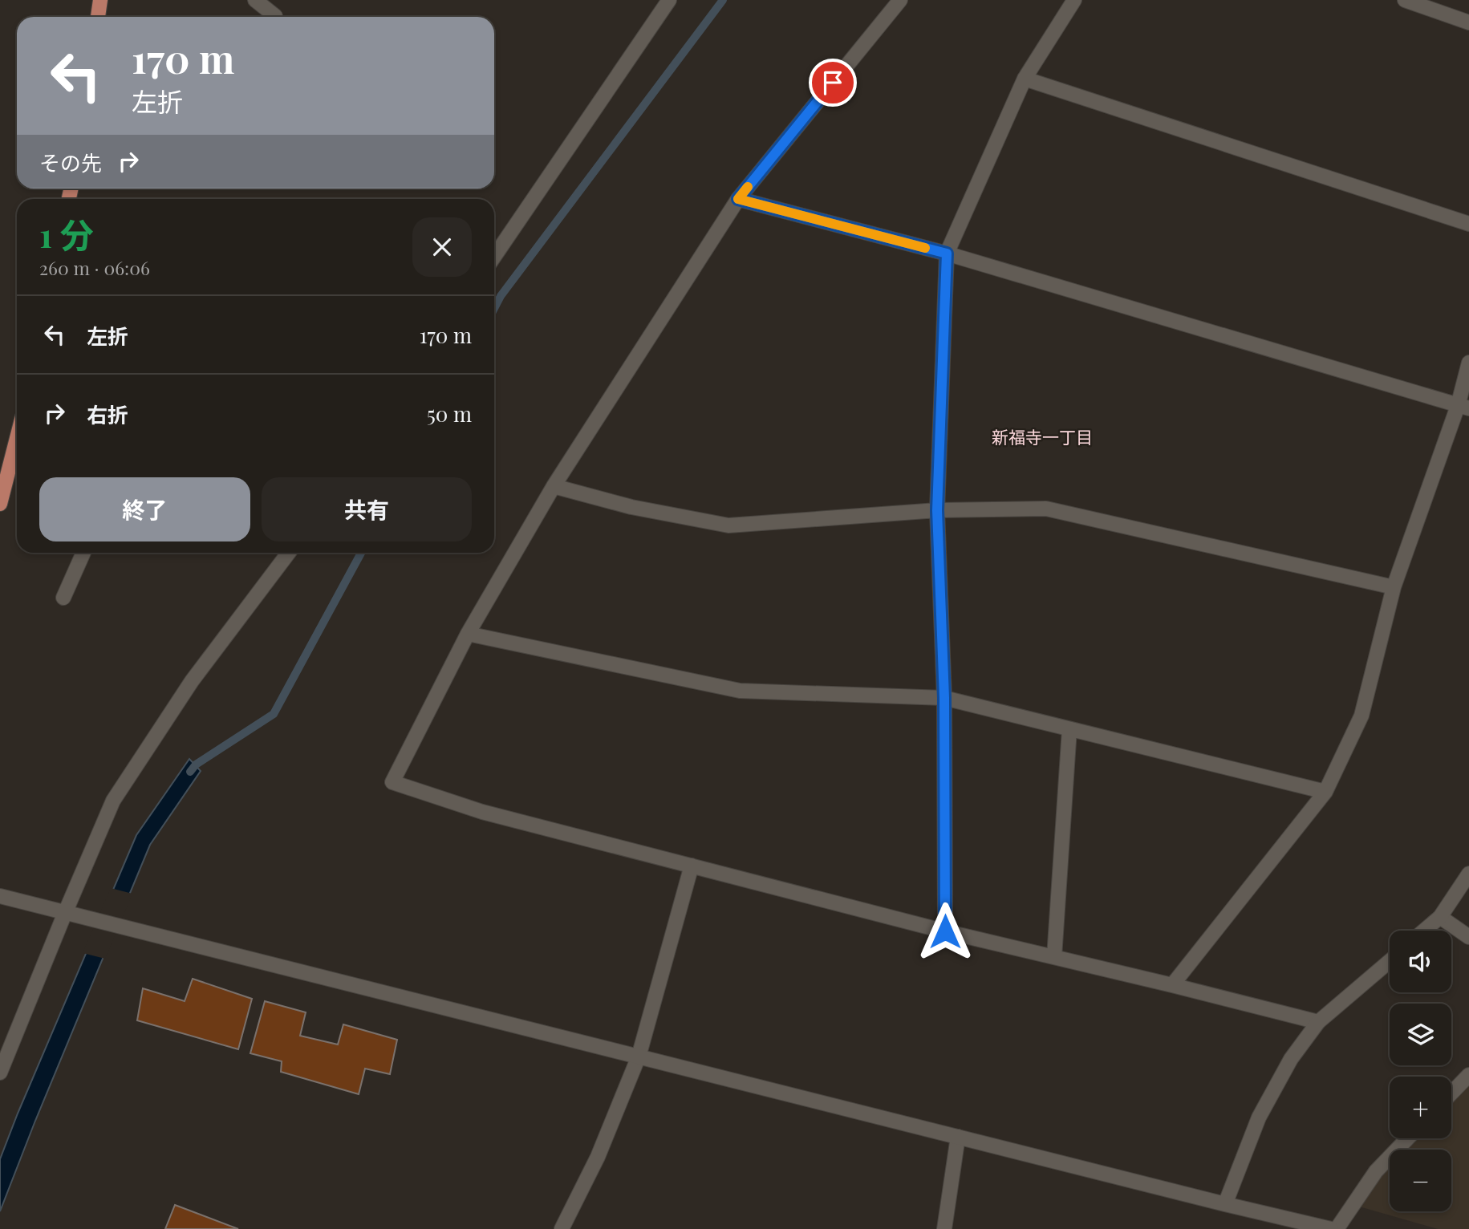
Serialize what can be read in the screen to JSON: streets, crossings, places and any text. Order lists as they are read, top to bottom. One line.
{"districts":["新福寺一丁目"],"page":{"turn":["170 m","左折"],"then":"その先","heading":["1 分","260 m · 06:06"],"list":[{"name":"左折","value":"170 m"},{"name":"右折","value":"50 m"}],"buttons":["終了","共有"],"map_buttons":["+","−"]}}
